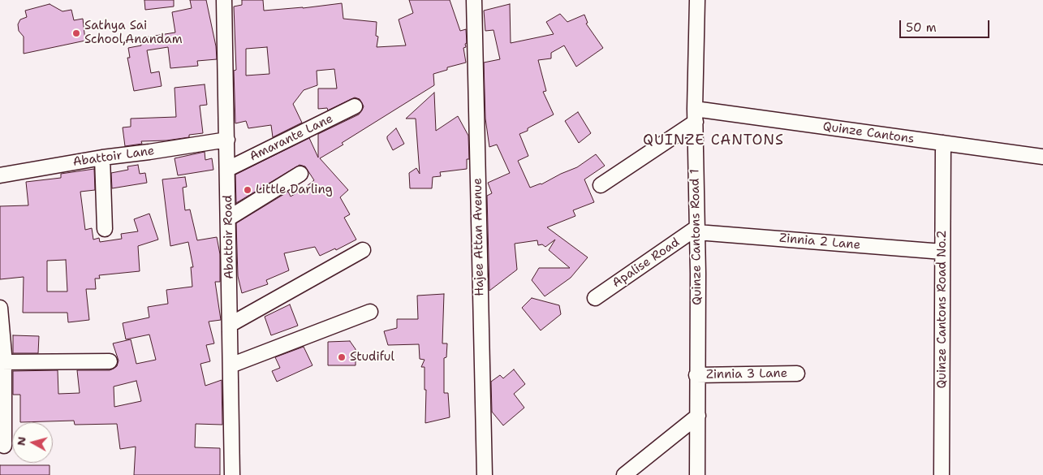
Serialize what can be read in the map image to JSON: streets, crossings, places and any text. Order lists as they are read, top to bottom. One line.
{"streets":{"street":["Quinze Cantons","Amarante Lane","Abattoir Lane","Abattoir Road","Hajee Attan Avenue","Quinze Cantons Road 1","Zinnia 2 Lane","Apalise Road","Quinze Cantons Road No.2","Zinnia 3 Lane"]},"crossings":[["Quinze Cantons","Quinze Cantons Road 1"],["Quinze Cantons","Quinze Cantons Road No.2"],["Amarante Lane","Abattoir Road"],["Abattoir Lane","Abattoir Road"],["Quinze Cantons Road 1","Zinnia 2 Lane"],["Quinze Cantons Road 1","Apalise Road"],["Quinze Cantons Road 1","Zinnia 3 Lane"],["Zinnia 2 Lane","Apalise Road"],["Zinnia 2 Lane","Quinze Cantons Road No.2"]],"districts":["QUINZE CANTONS"],"places":["Sathya Sai School,Anandam","Little Darling","Studiful"],"scale_bar":"50 m","north":"left"}
